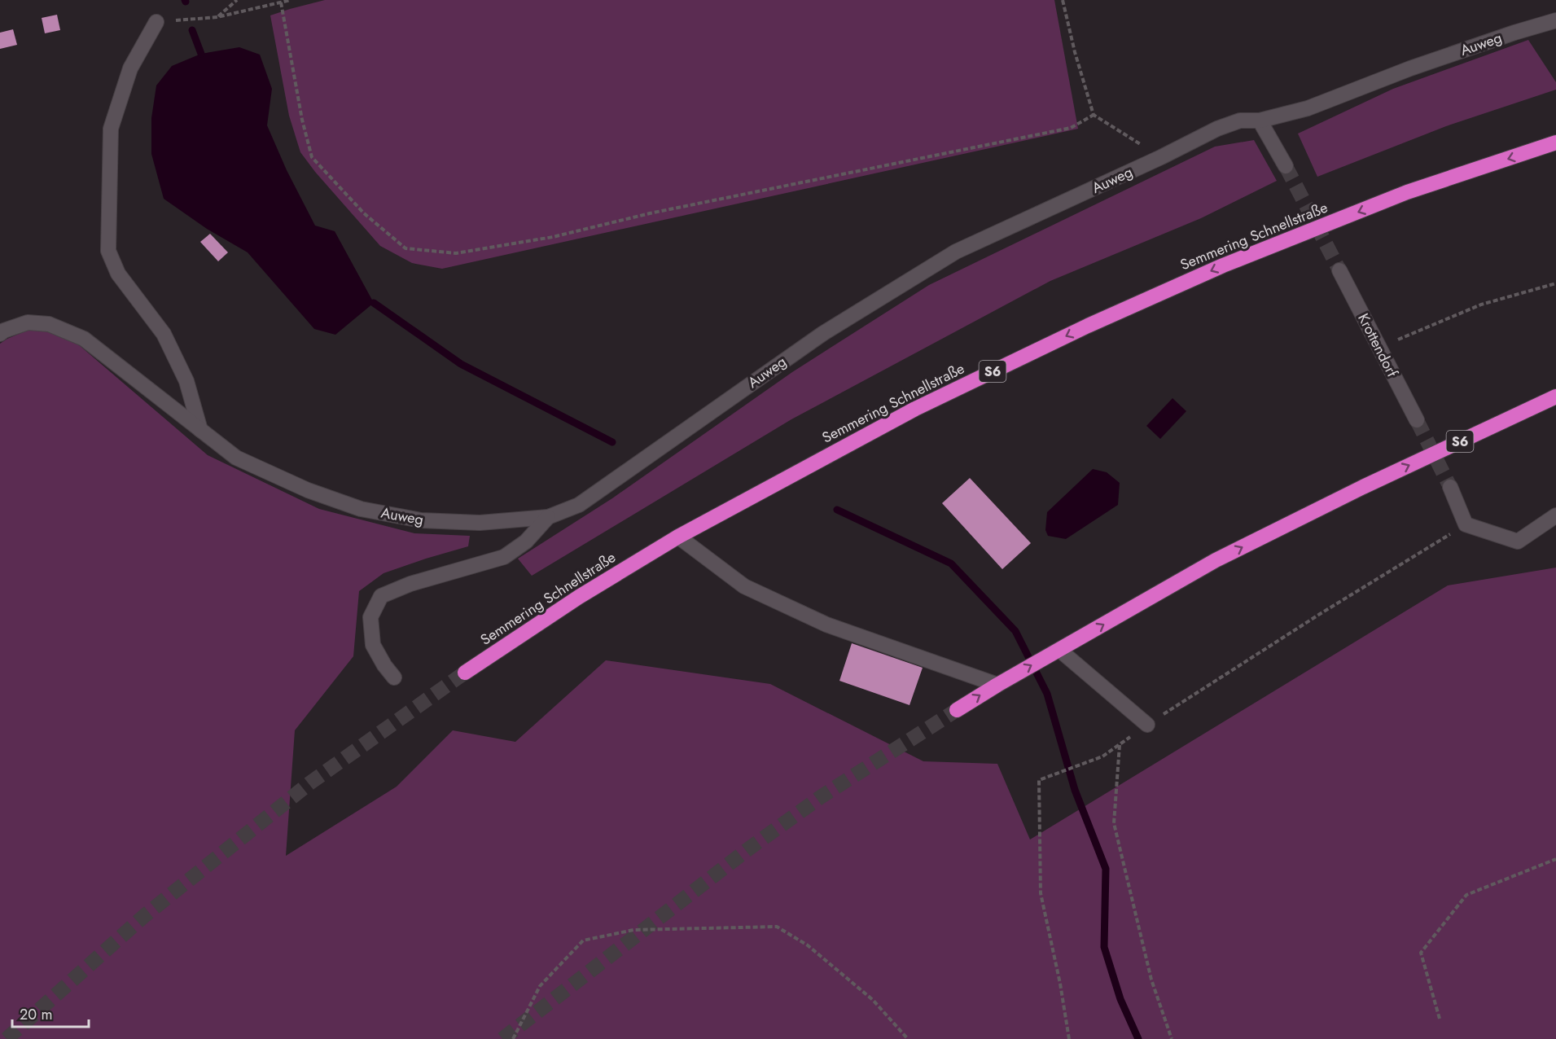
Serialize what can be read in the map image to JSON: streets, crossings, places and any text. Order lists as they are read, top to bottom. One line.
{"streets":{"highway":["Semmering Schnellstraße","S6"],"street":["Auweg","Krottendorf"]},"one_way":["Semmering Schnellstraße"],"scale_bar":"20 m"}
